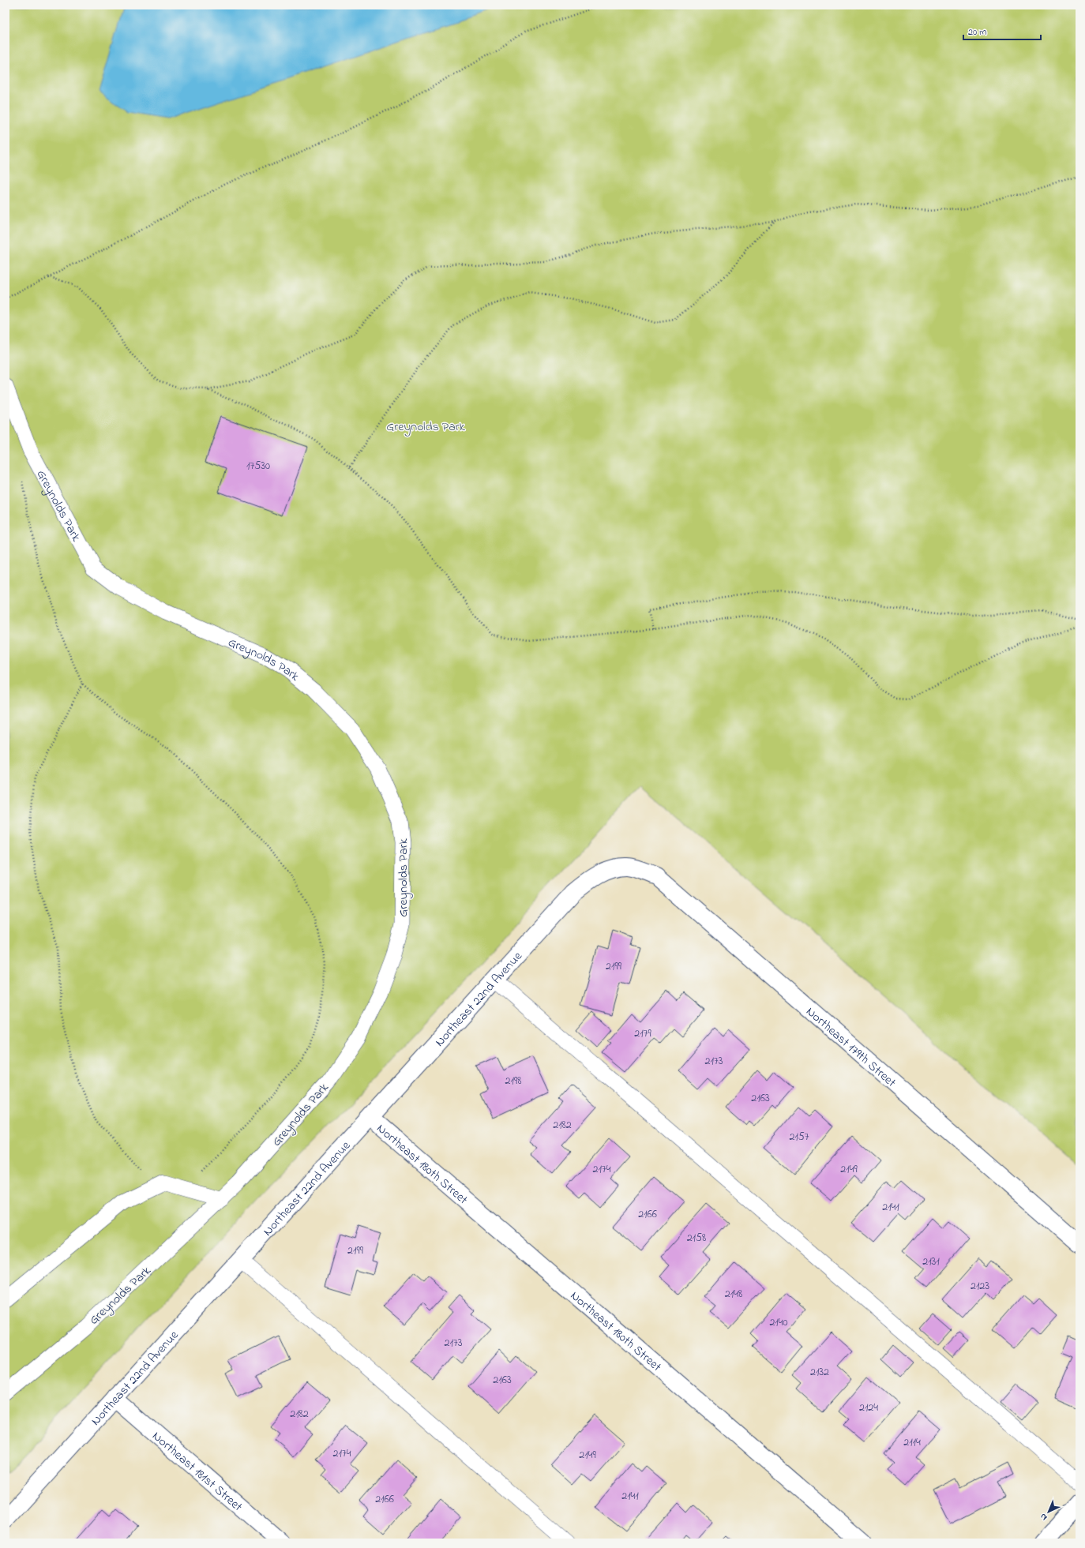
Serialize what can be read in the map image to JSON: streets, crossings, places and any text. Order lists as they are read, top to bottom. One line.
{"streets":{"street":["Northeast 22nd Avenue","Northeast 179th Street","Northeast 180th Street","Northeast 181st Street"],"lane":["Greynolds Park"]},"crossings":[["Northeast 22nd Avenue","Northeast 179th Street"],["Northeast 22nd Avenue","Northeast 180th Street"],["Northeast 22nd Avenue","Northeast 181st Street"]],"parks":["Greynolds Park"],"house_numbers":["17530","2199","2179","2173","2198","2163","2182","2157","2174","2149","2141","2166","2158","2199","2131","2123","2148","2140","2173","2132","2163","2124","2182","2114","2174","2149","2141","2166"],"scale_bar":"20 m","north":"bottom left"}
